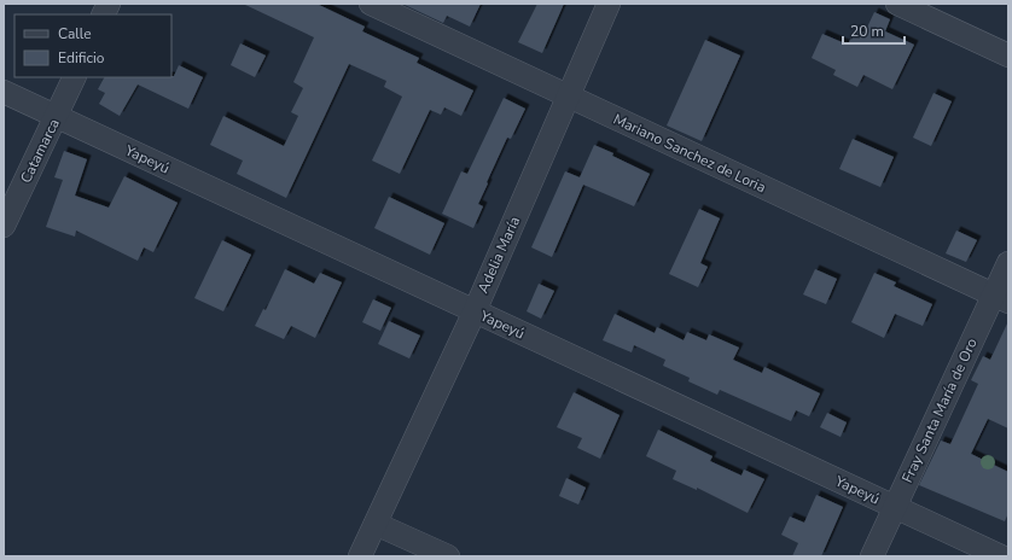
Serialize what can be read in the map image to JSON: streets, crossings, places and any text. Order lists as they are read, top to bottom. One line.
{"streets":{"street":["Catamarca","Mariano Sanchez de Loria","Yapeyú","Adelia María","Fray Santa María de Oro"]},"crossings":[["Catamarca","Yapeyú"],["Mariano Sanchez de Loria","Adelia María"],["Mariano Sanchez de Loria","Fray Santa María de Oro"],["Yapeyú","Adelia María"],["Yapeyú","Fray Santa María de Oro"]],"legend":["Calle","Edificio"],"scale_bar":"20 m"}
